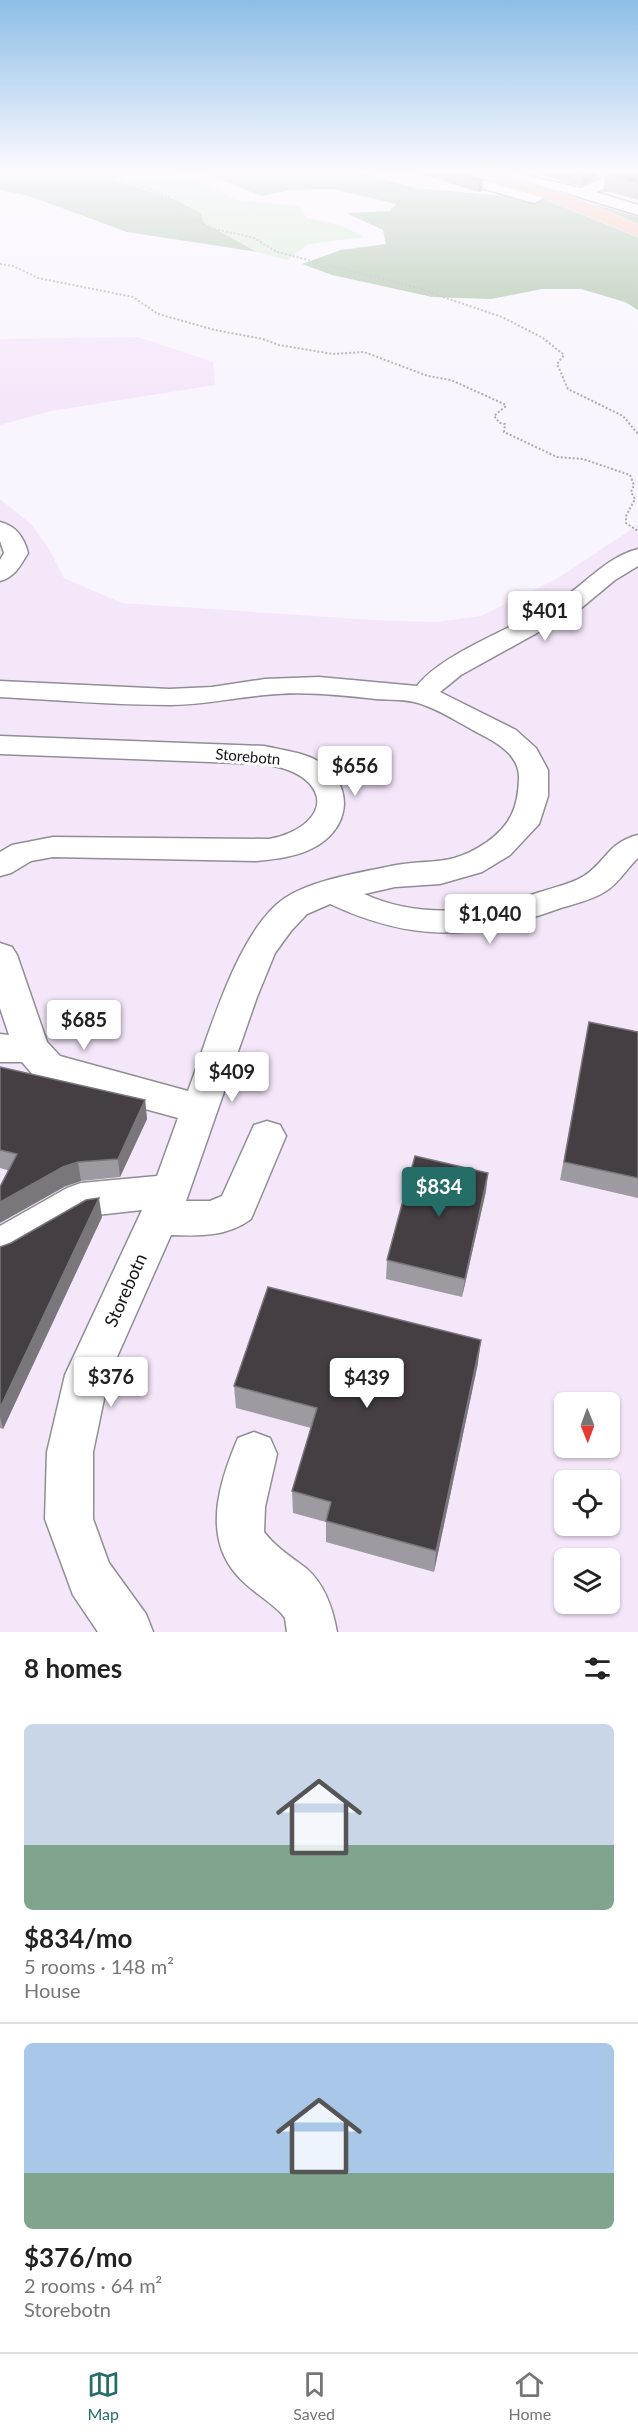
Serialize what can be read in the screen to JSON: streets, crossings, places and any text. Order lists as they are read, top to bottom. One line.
{"streets":{"street":["Storebotn"]},"north":"bottom","page":{"price":["$401","$656","$1,040","$685","$409","$834","$376","$439"],"heading":"8 homes","list":[{"name":"$834/mo","note":"5 rooms · 148 m² · House"},{"name":"$376/mo","note":"2 rooms · 64 m² · Storebotn"}],"tabs":["Map","Saved","Home"]}}
